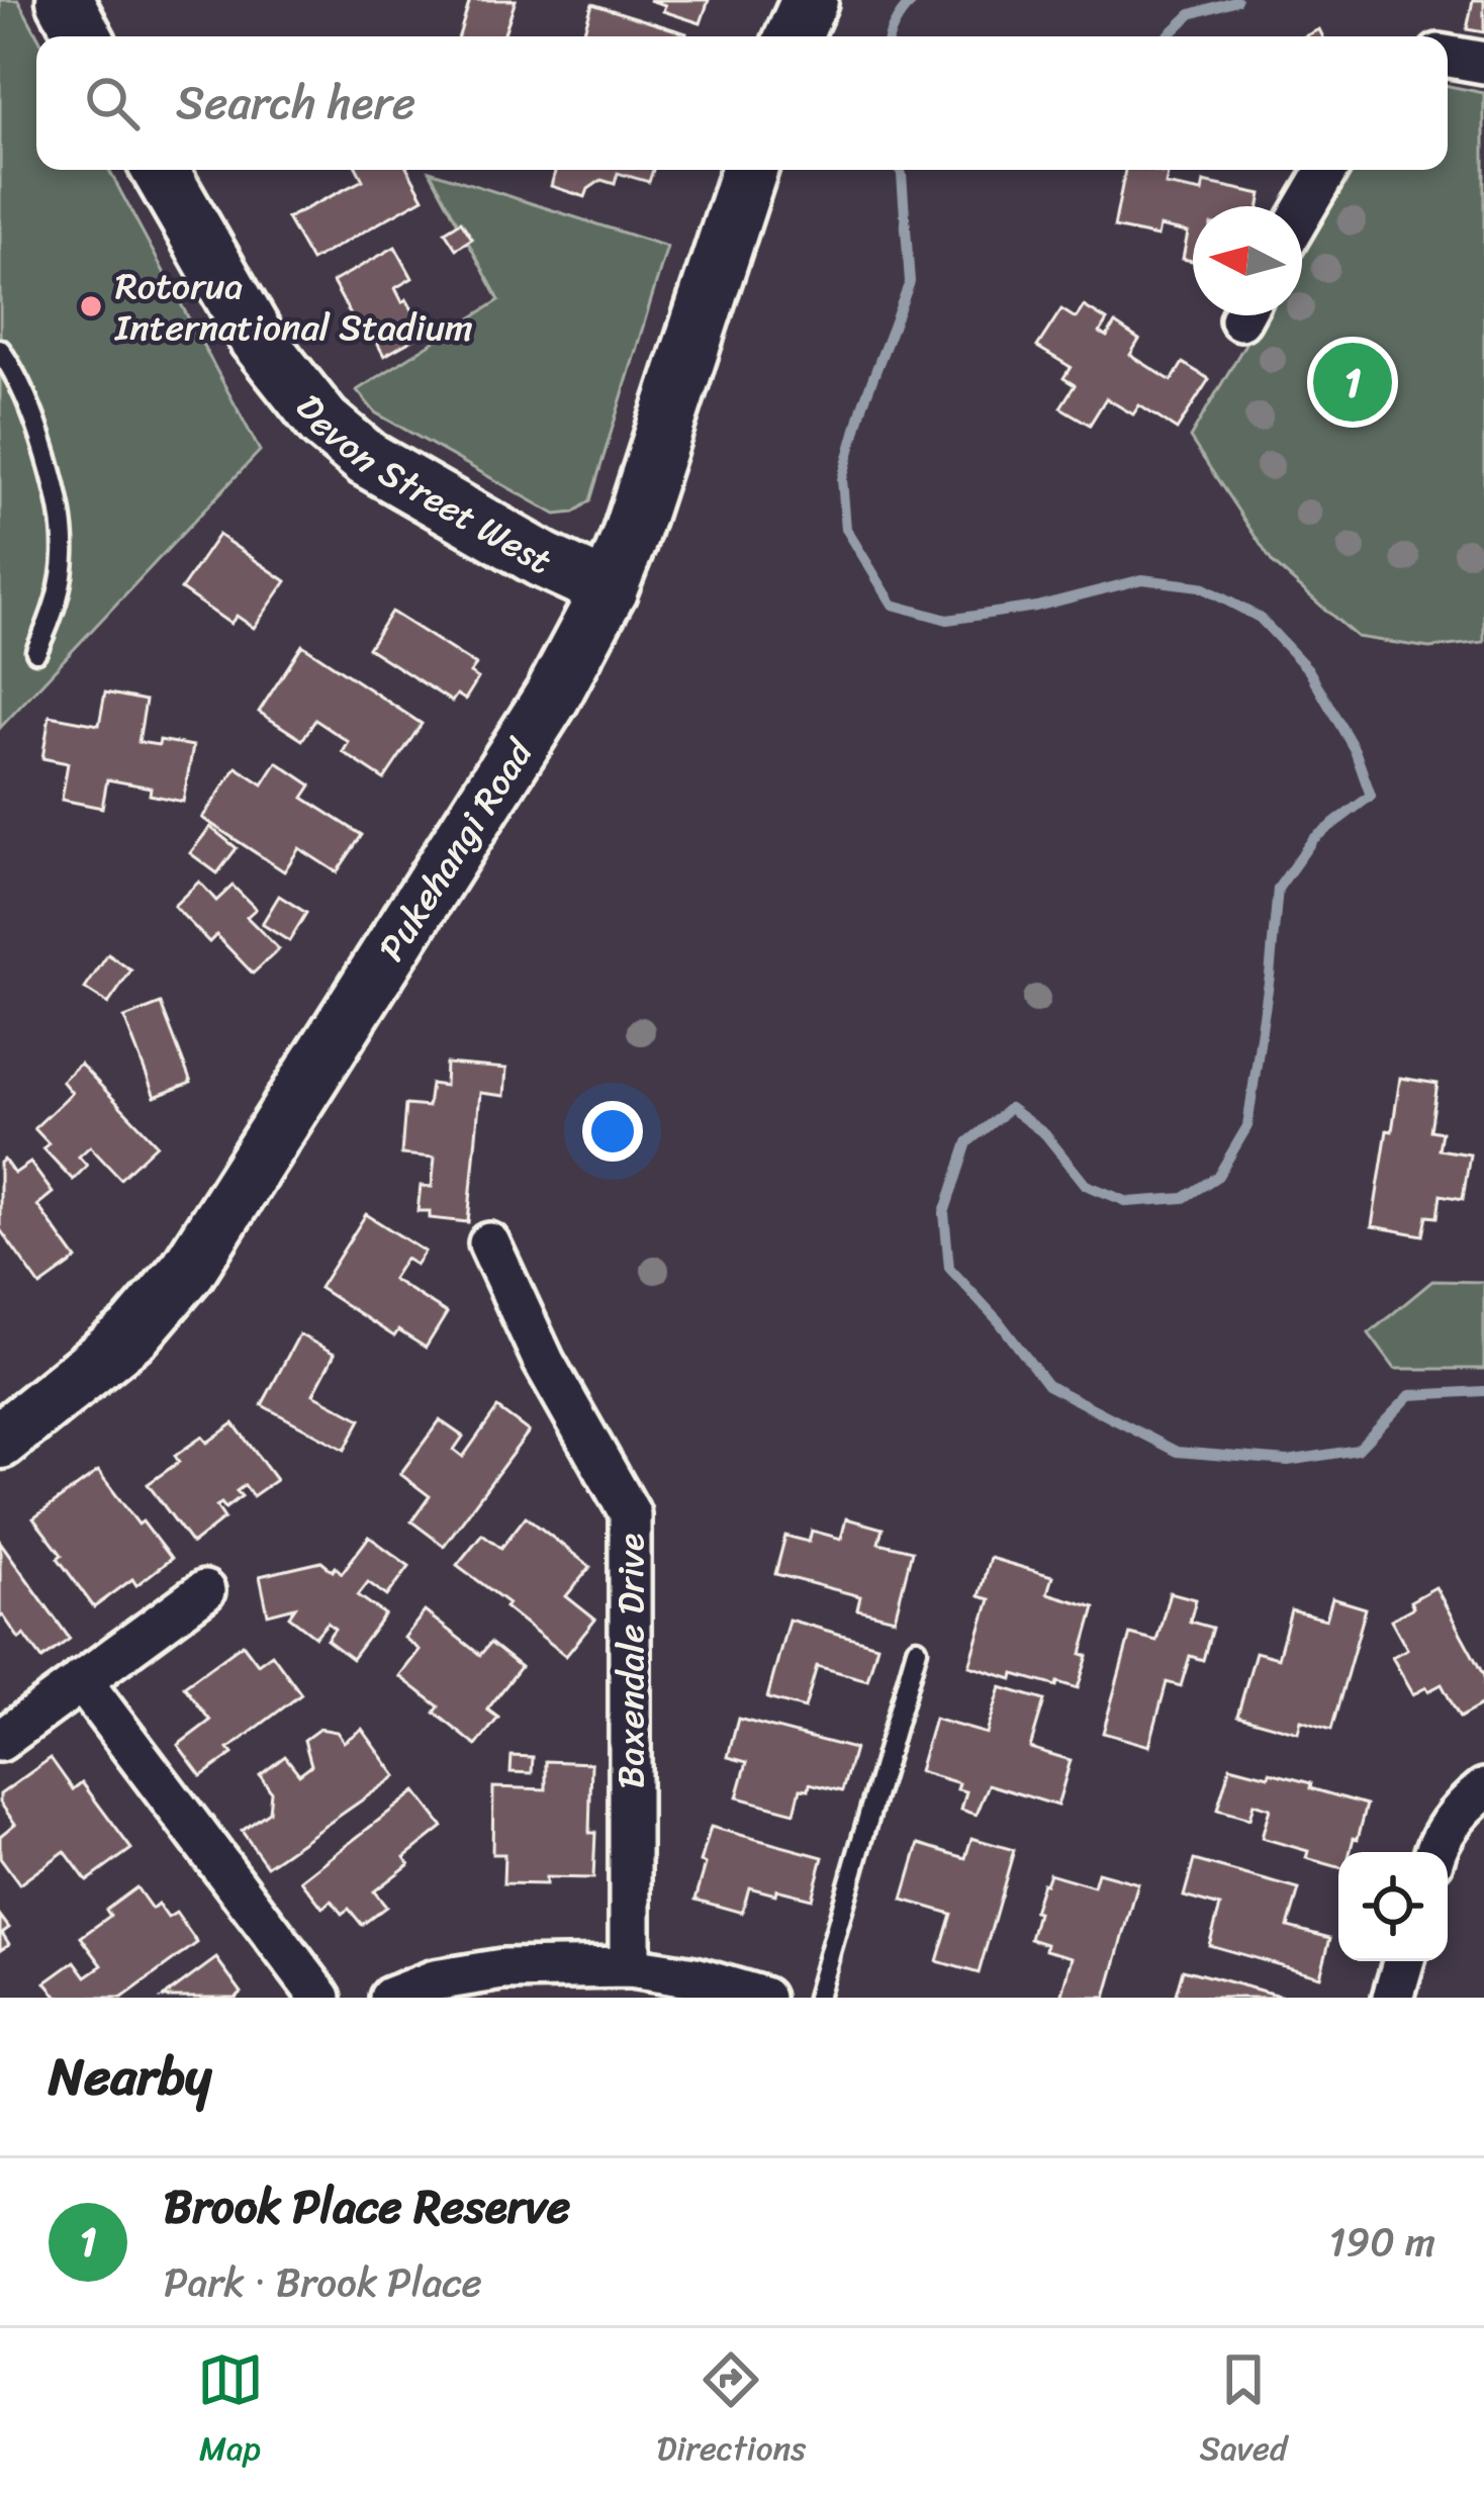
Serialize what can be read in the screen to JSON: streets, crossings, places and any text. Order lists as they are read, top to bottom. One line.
{"streets":{"main road":["Devon Street West","Pukehangi Road"],"street":["Baxendale Drive"]},"crossings":[["Devon Street West","Pukehangi Road"]],"places":["Rotorua International Stadium"],"north":"left","page":{"search":"Search here","pins":"1","heading":"Nearby","list":[{"mark":"1","name":"Brook Place Reserve","note":"Park · Brook Place","value":"190 m"}],"nav":["Map","Directions","Saved"]}}
